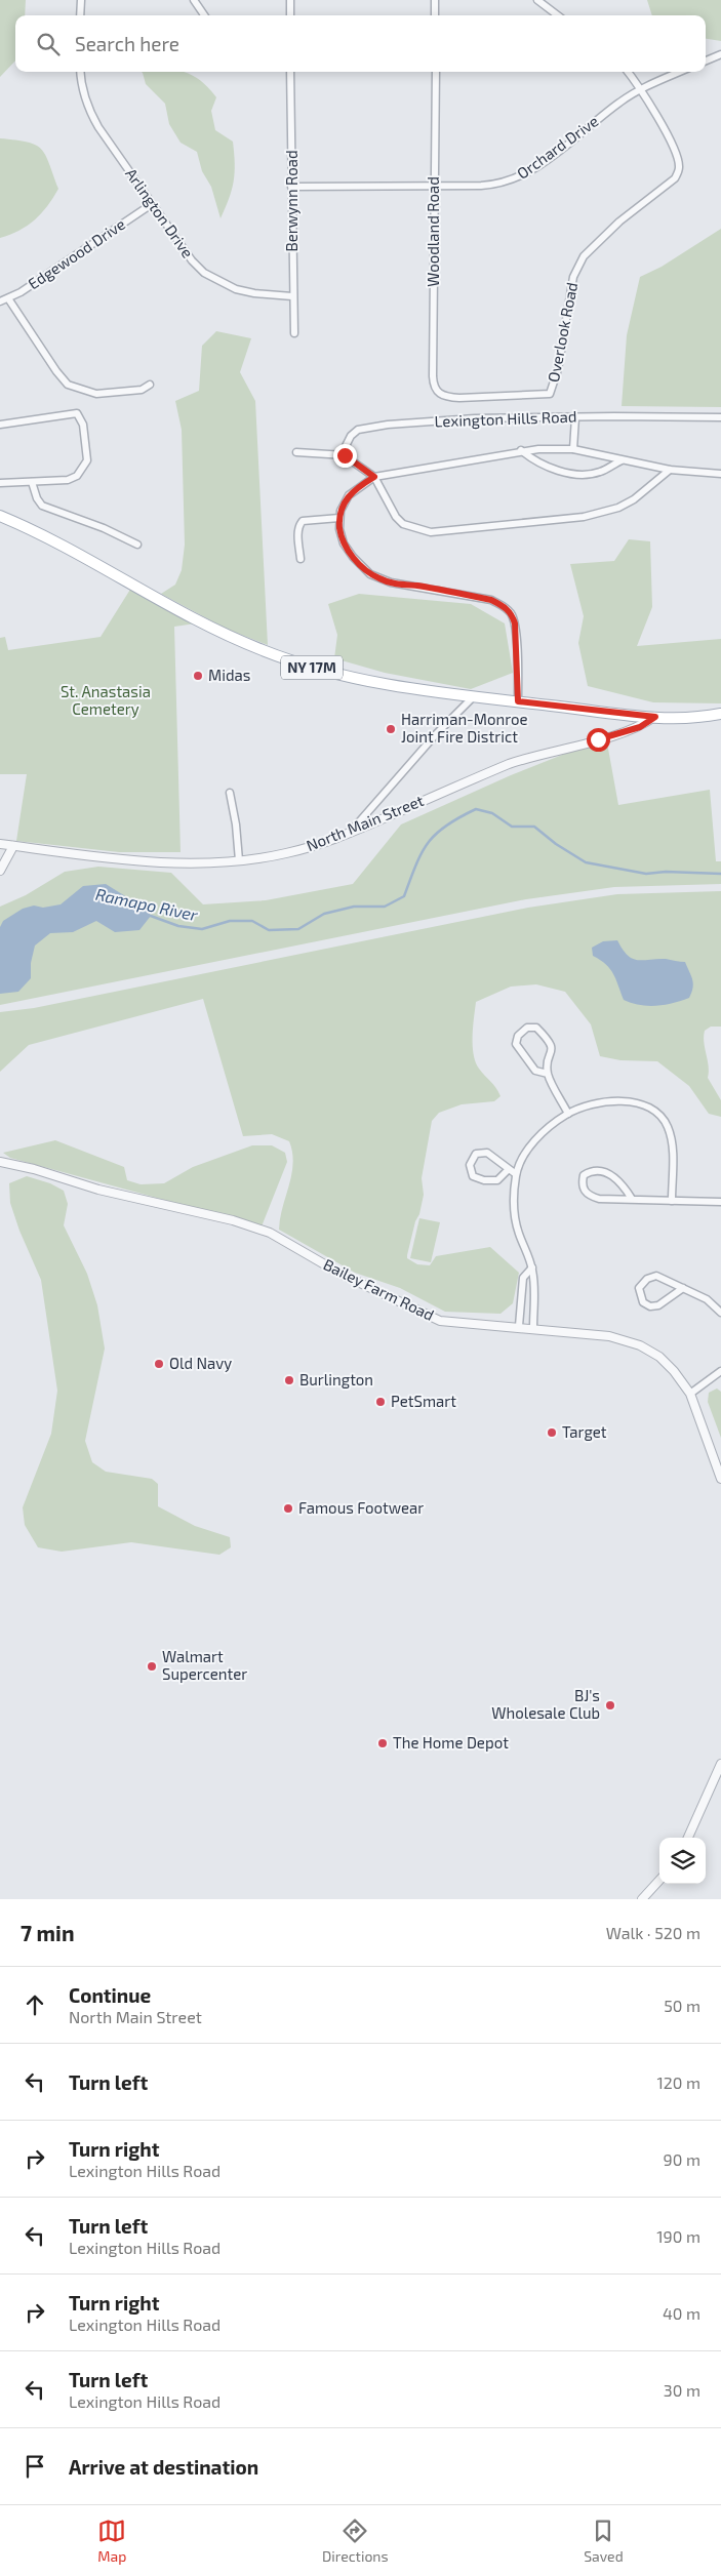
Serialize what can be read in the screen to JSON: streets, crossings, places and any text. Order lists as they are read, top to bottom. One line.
{"streets":{"main road":["NY 17M"],"street":["Orchard Drive","Berwynn Road","Arlington Drive","Woodland Road","Edgewood Drive","Overlook Road","Lexington Hills Road","North Main Street","Bailey Farm Road"]},"crossings":[["Orchard Drive","Berwynn Road"],["Orchard Drive","Woodland Road"],["Orchard Drive","Overlook Road"],["Berwynn Road","Arlington Drive"],["Arlington Drive","Edgewood Drive"],["Woodland Road","Overlook Road"],["NY 17M","North Main Street"]],"water":["Ramapo River"],"parks":["St. Anastasia Cemetery"],"places":["Midas","Harriman-Monroe Joint Fire District","Old Navy","Burlington","PetSmart","Target","Famous Footwear","Walmart Supercenter","BJ's Wholesale Club","The Home Depot"],"page":{"search":"Search here","heading":["7 min","Walk · 520 m"],"list":[["Continue","North Main Street","50 m"],["Turn left","120 m"],["Turn right","Lexington Hills Road","90 m"],["Turn left","Lexington Hills Road","190 m"],["Turn right","Lexington Hills Road","40 m"],["Turn left","Lexington Hills Road","30 m"],"Arrive at destination"],"nav":["Map","Directions","Saved"]}}
